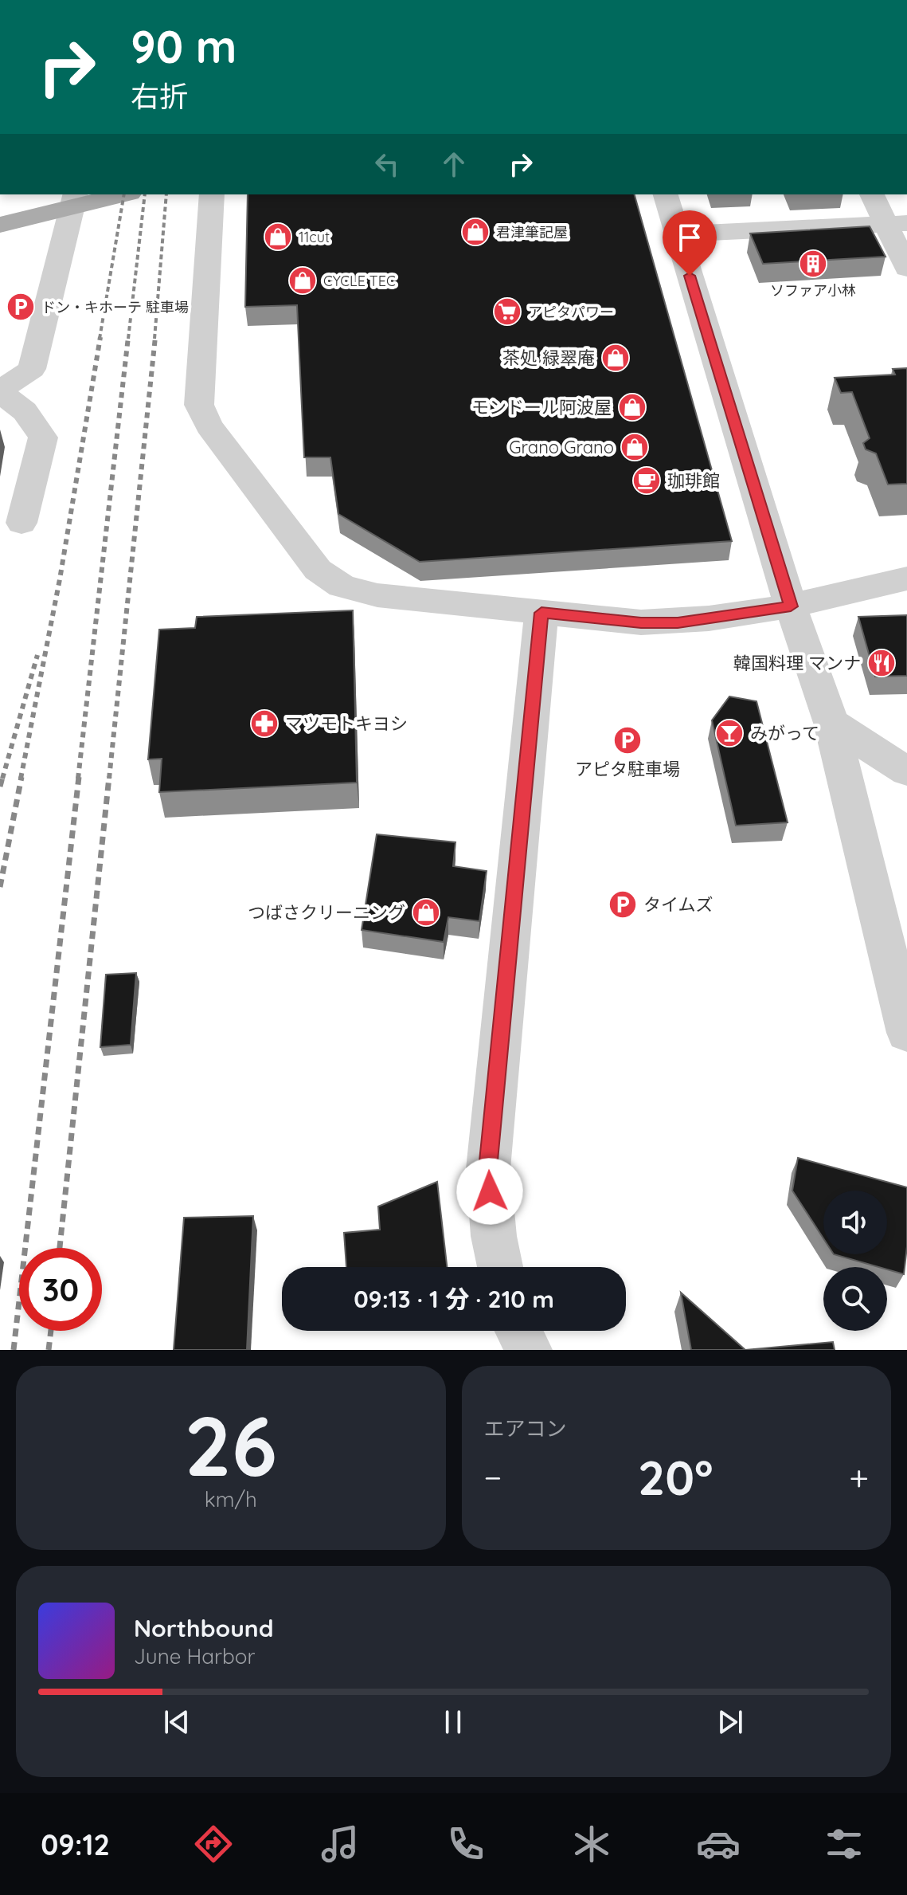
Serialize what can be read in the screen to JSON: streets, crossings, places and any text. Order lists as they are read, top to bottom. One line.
{"places":{"shop":["君津筆記屋","11cut","CYCLE TEC","茶処 緑翠庵","モンドール阿波屋","Grano Grano","つばさクリーニング"],"building":["ソファア小林"],"parking":["ドン・キホーテ 駐車場","アピタ駐車場","タイムズ"],"supermarket":["アピタパワー"],"cafe":["珈琲館"],"restaurant":["韓国料理 マンナ"],"pharmacy":["マツモトキヨシ"],"bar":["みがって"]},"page":{"turn":["90 m","右折"],"limit":"30","trip":"09:13 · 1 分 · 210 m","tile":[["26","km/h"],"エアコン"],"heat":["−","20°","+"],"song":["Northbound","June Harbor"],"tabs":"09:12"}}
